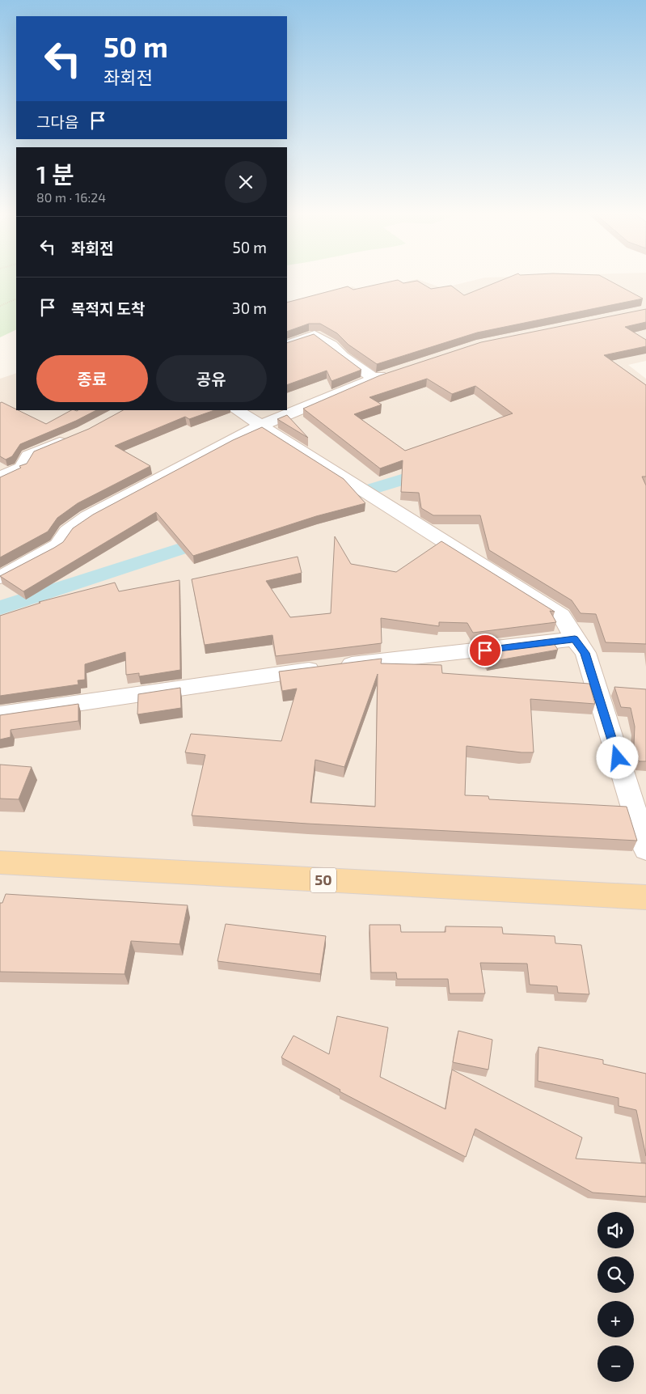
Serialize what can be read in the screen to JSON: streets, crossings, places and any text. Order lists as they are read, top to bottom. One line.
{"streets":{"main road":["50"]},"page":{"turn":["50 m","좌회전"],"then":"그다음","heading":["1 분","80 m · 16:24"],"list":[{"name":"좌회전","value":"50 m"},{"name":"목적지 도착","value":"30 m"}],"buttons":["종료","공유"],"map_buttons":["+","−"]}}
